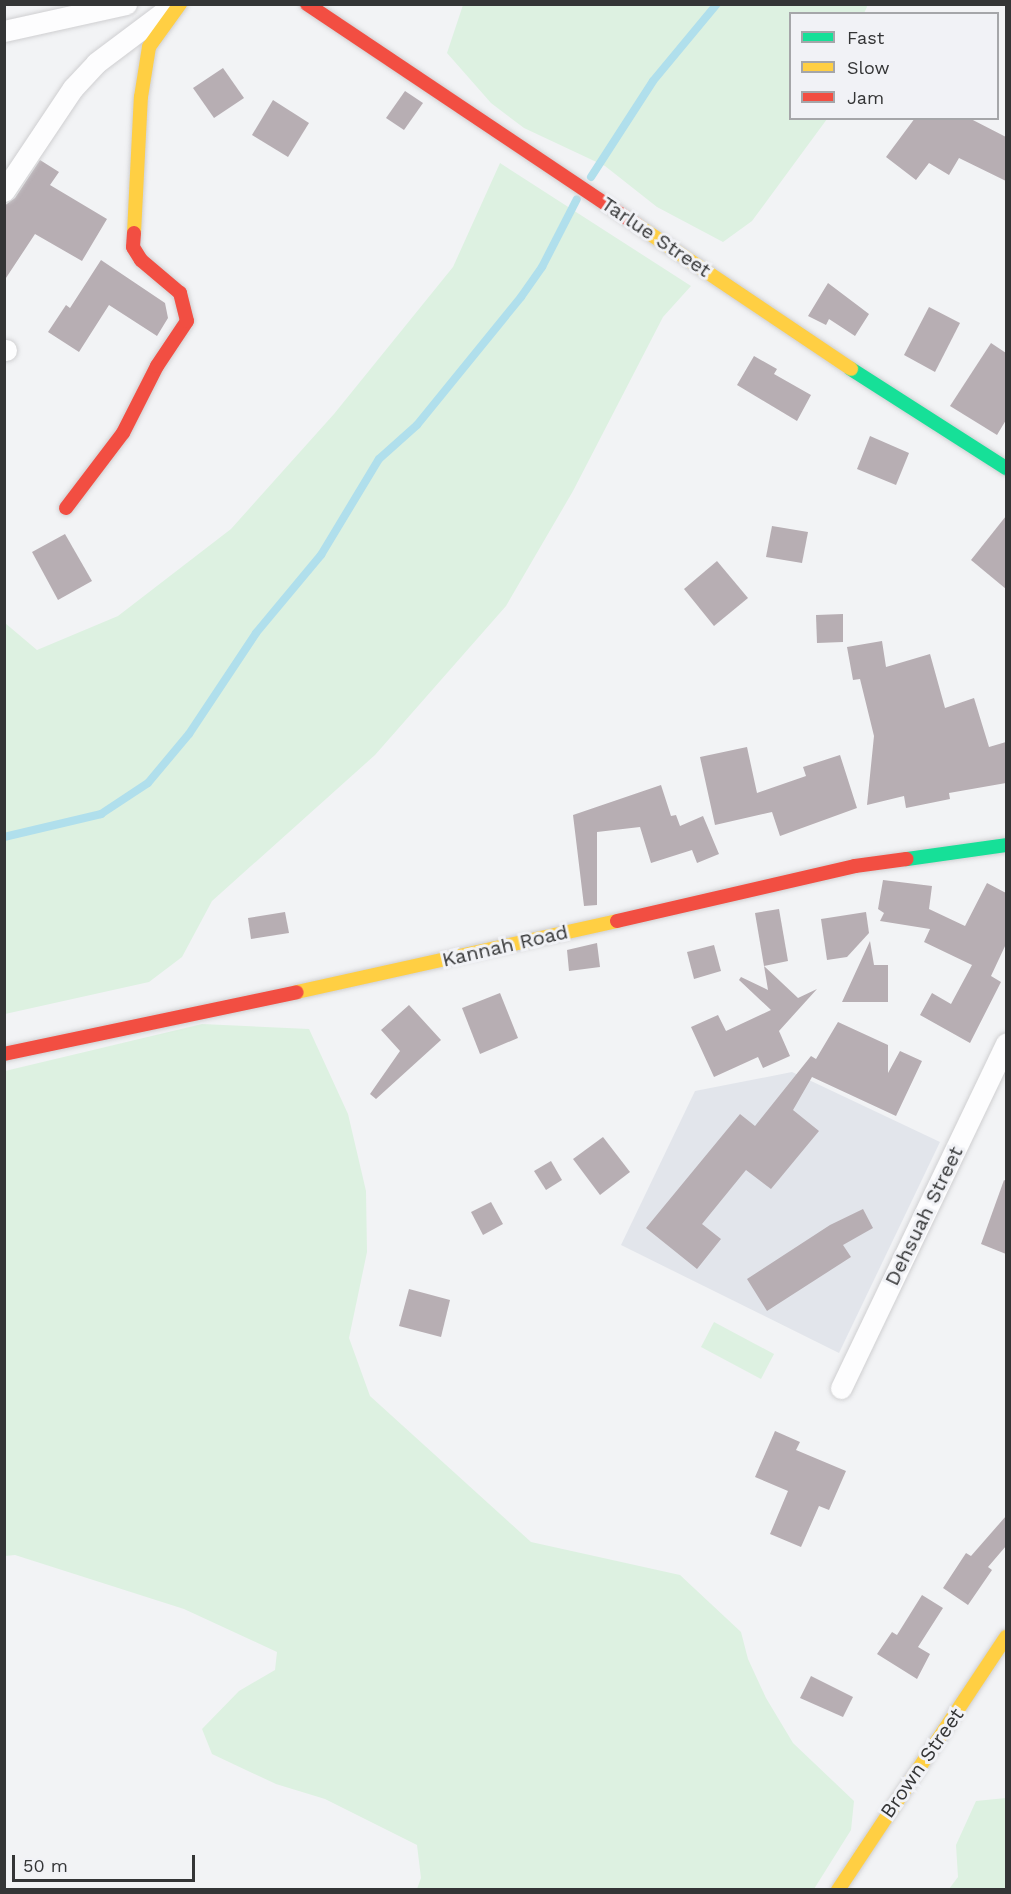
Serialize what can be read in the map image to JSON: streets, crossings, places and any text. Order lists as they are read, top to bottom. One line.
{"streets":{"street":["Tarlue Street","Kannah Road","Dehsuah Street","Brown Street"]},"legend":["Fast","Slow","Jam"],"scale_bar":"50 m"}
